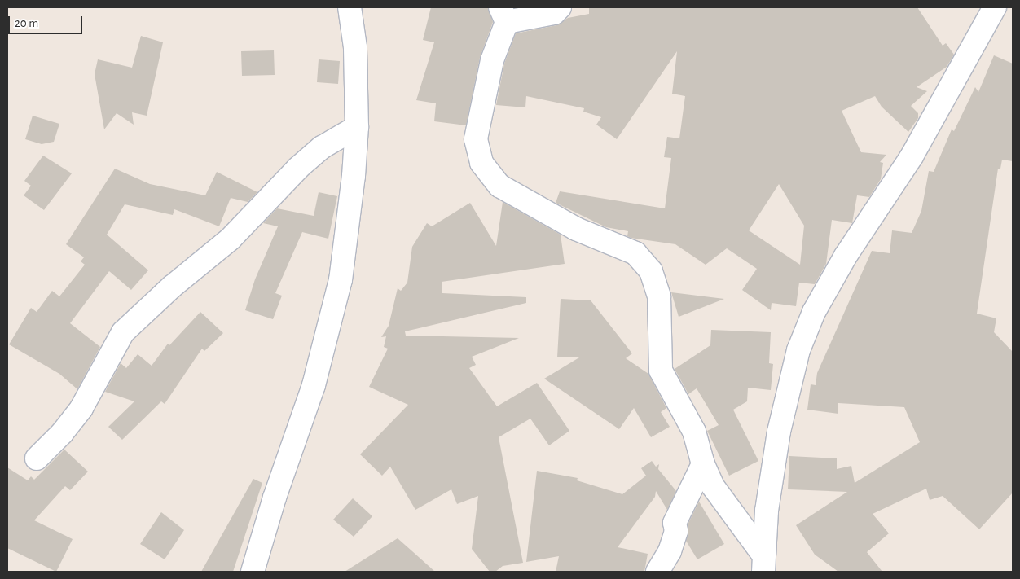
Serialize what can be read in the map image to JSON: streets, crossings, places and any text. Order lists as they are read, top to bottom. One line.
{"scale_bar":"20 m"}
